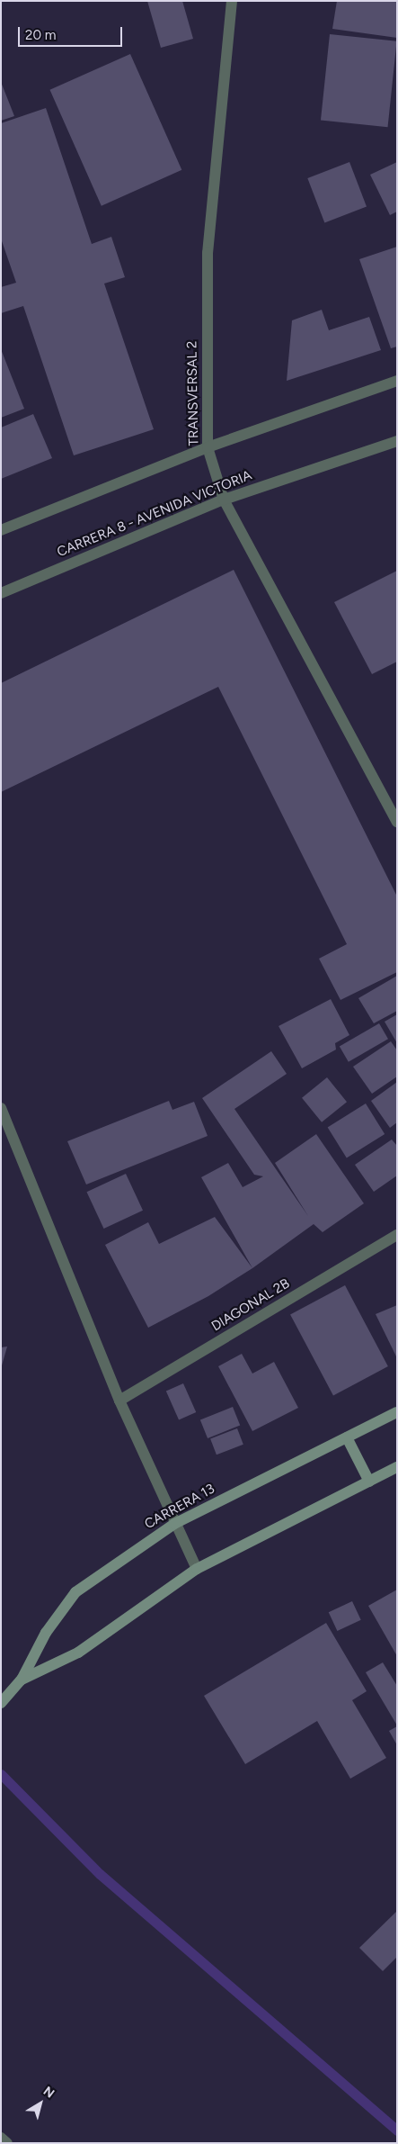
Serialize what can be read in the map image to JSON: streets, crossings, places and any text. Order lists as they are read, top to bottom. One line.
{"streets":{"street":["TRANSVERSAL 2","CARRERA 8 - AVENIDA VICTORIA","DIAGONAL 2B","CARRERA 13"]},"crossings":[["TRANSVERSAL 2","CARRERA 8 - AVENIDA VICTORIA"]],"scale_bar":"20 m","north":"top right"}
